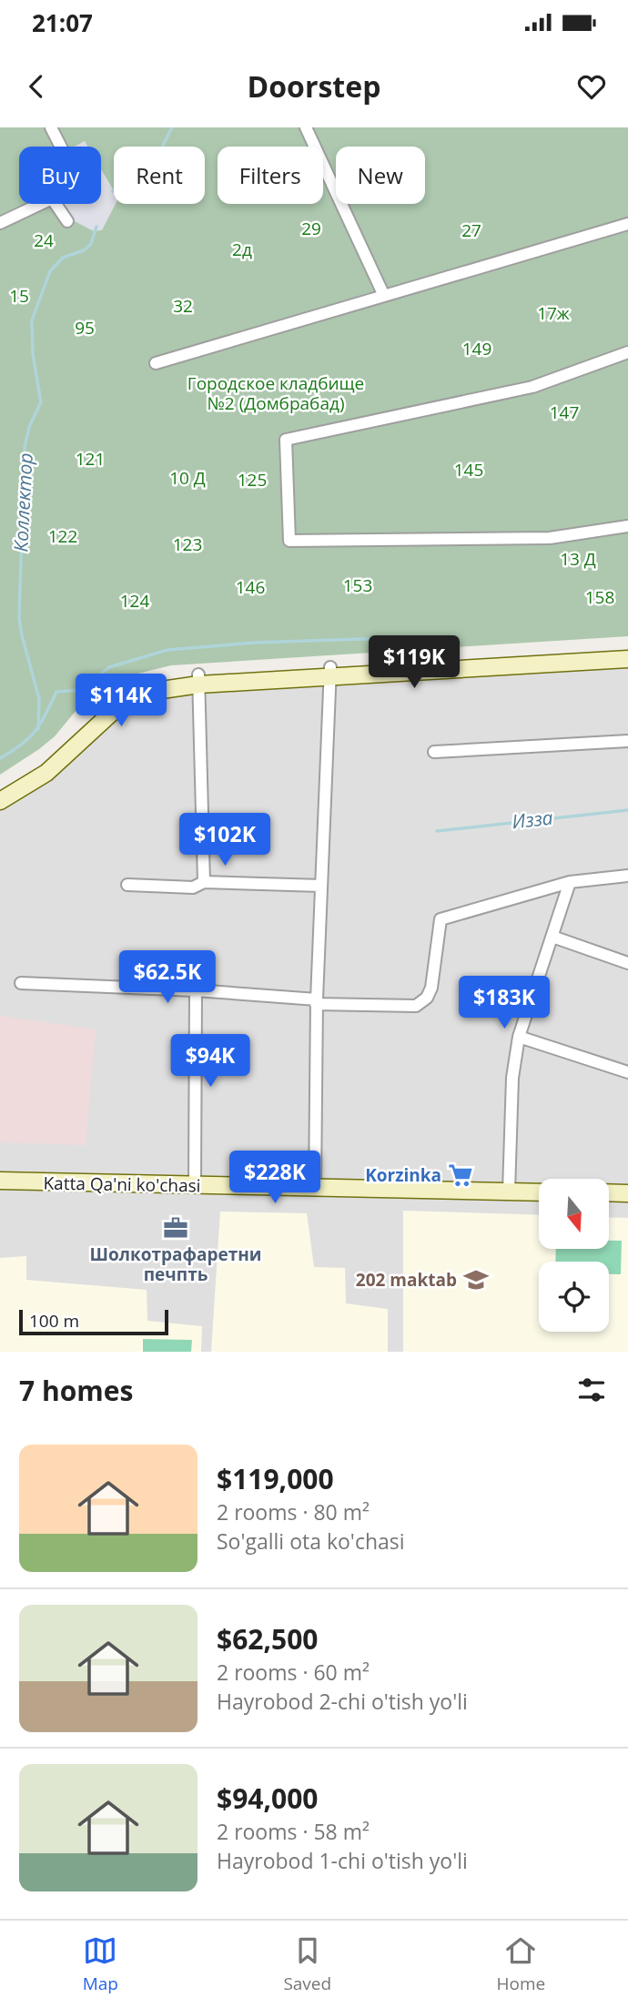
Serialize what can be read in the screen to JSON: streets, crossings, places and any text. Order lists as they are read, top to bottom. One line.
{"streets":{"main road":["Katta Qa'ni ko'chasi"]},"water":["Коллектор","Изза"],"parks":["29","27","24","2д","15","32","17ж","95","149","Городское кладбище №2 (Домбрабад)","147","121","145","10 Д","125","122","123","13 Д","153","146","158","124"],"places":{"supermarket":["Korzinka"],"office":["Шолкотрафаретни печпть"],"school or university":["202 maktab"]},"scale_bar":"100 m","north":"bottom","page":{"status":"21:07","header":"Doorstep","chip":["Buy","Rent","Filters","New"],"price":["$119K","$114K","$102K","$62.5K","$183K","$94K","$228K"],"scale":"100 m","heading":"7 homes","list":[{"name":"$119,000","note":"2 rooms · 80 m² · So'galli ota ko'chasi"},{"name":"$62,500","note":"2 rooms · 60 m² · Hayrobod 2-chi o'tish yo'li"},{"name":"$94,000","note":"2 rooms · 58 m² · Hayrobod 1-chi o'tish yo'li"}],"tabs":["Map","Saved","Home"]}}
